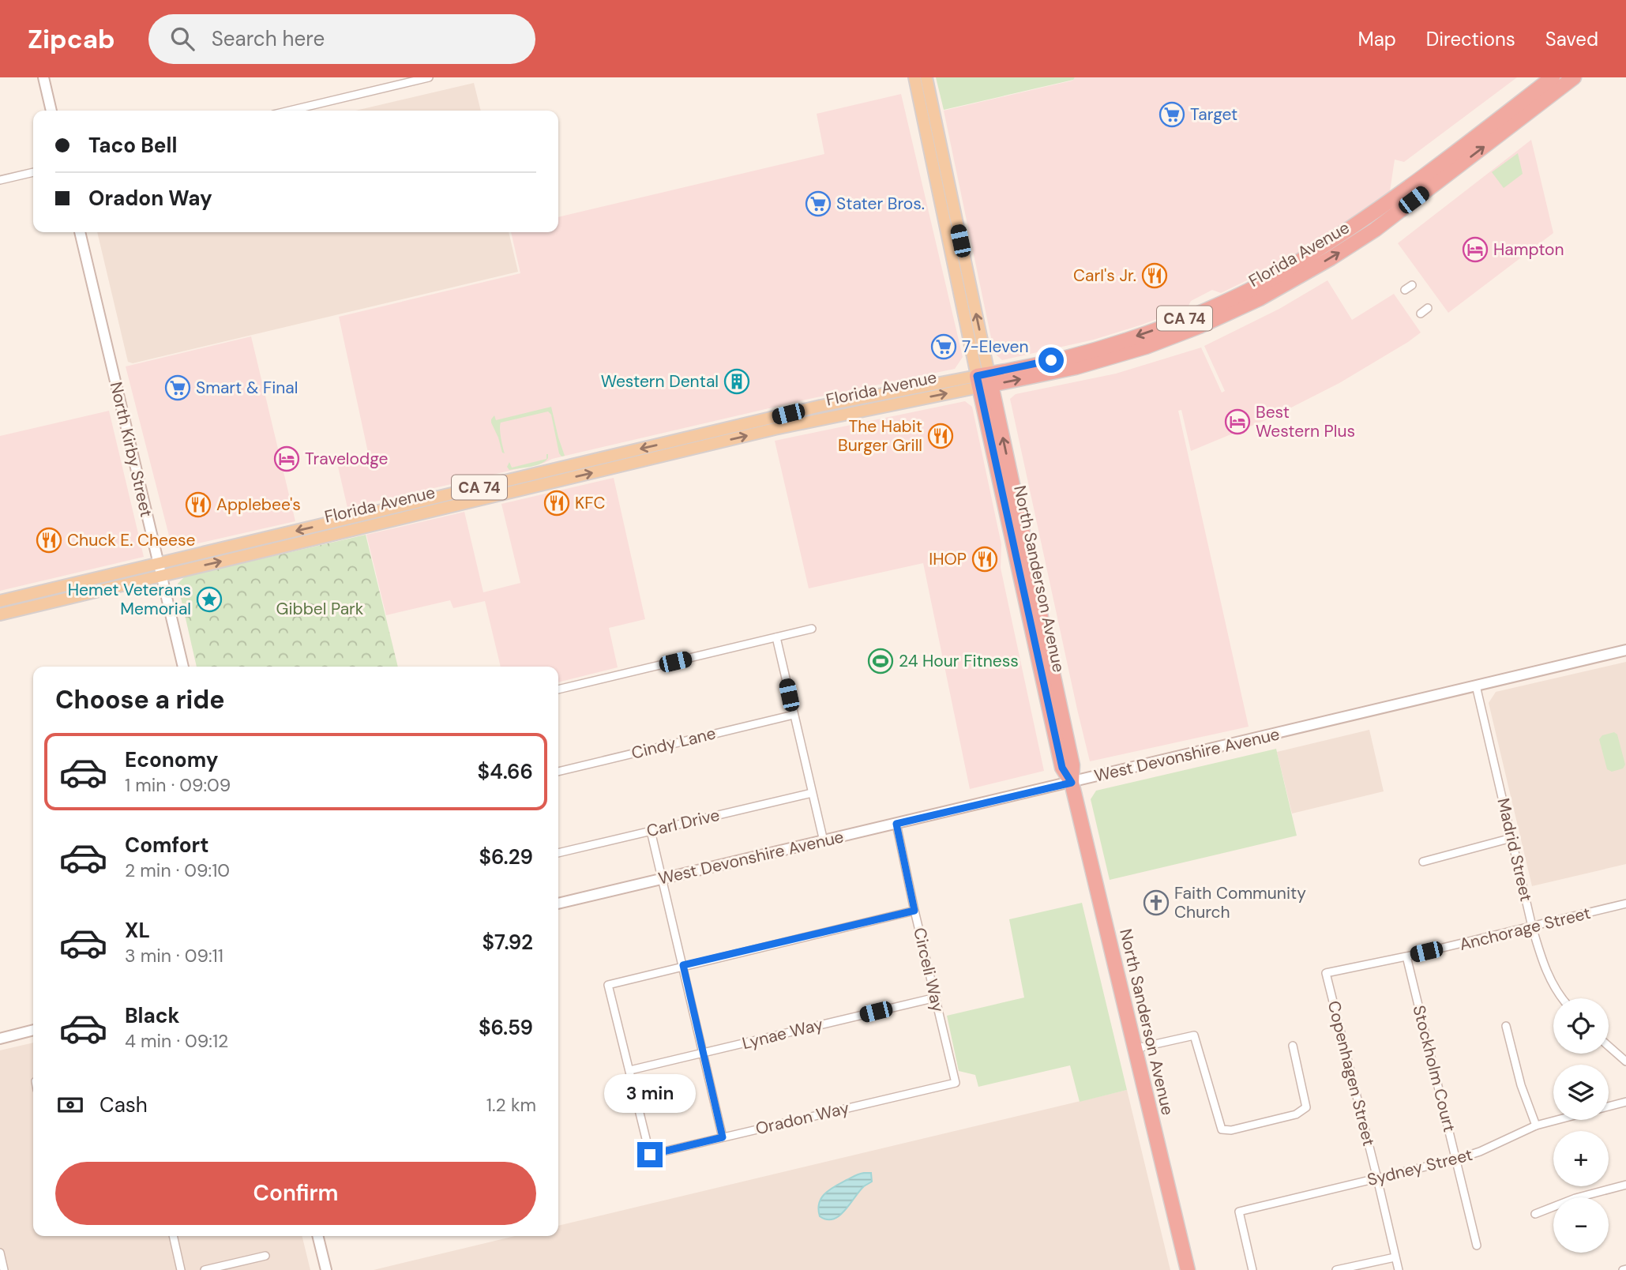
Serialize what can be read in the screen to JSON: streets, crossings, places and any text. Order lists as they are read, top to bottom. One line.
{"streets":{"highway":["Florida Avenue","CA 74","North Sanderson Avenue"],"street":["North Kirby Street","Cindy Lane","West Devonshire Avenue","Carl Drive","Madrid Street","Anchorage Street","Circeli Way","Lynae Way","Stockholm Court","Copenhagen Street","Oradon Way","Sydney Street"]},"crossings":[["Florida Avenue","North Kirby Street"],["Florida Avenue","North Sanderson Avenue"],["North Sanderson Avenue","West Devonshire Avenue"],["West Devonshire Avenue","Madrid Street"],["West Devonshire Avenue","Circeli Way"],["Madrid Street","Anchorage Street"],["Anchorage Street","Stockholm Court"],["Anchorage Street","Copenhagen Street"],["Circeli Way","Lynae Way"],["Circeli Way","Oradon Way"],["Lynae Way","Oradon Way"],["Stockholm Court","Sydney Street"],["Copenhagen Street","Sydney Street"]],"parks":["Gibbel Park"],"places":{"supermarket":["Target","Stater Bros.","7-Eleven","Smart & Final"],"hotel":["Hampton","Best Western Plus","Travelodge"],"restaurant":["Carl's Jr.","The Habit Burger Grill","KFC","Applebee's","Chuck E. Cheese","IHOP"],"building":["Western Dental"],"place":["Hemet Veterans Memorial"],"sports":["24 Hour Fitness"],"church":["Faith Community Church"]},"page":{"header":"Zipcab","search":"Search here","nav":["Map","Directions","Saved"],"banner":["Taco Bell","Oradon Way"],"heading":"Choose a ride","list":[{"name":"Economy","note":"1 min · 09:09","value":"$4.66"},{"name":"Comfort","note":"2 min · 09:10","value":"$6.29"},{"name":"XL","note":"3 min · 09:11","value":"$7.92"},{"name":"Black","note":"4 min · 09:12","value":"$6.59"}],"map_buttons":["+","−"],"bubble":"3 min","pay":["Cash","1.2 km"],"buttons":"Confirm"}}
